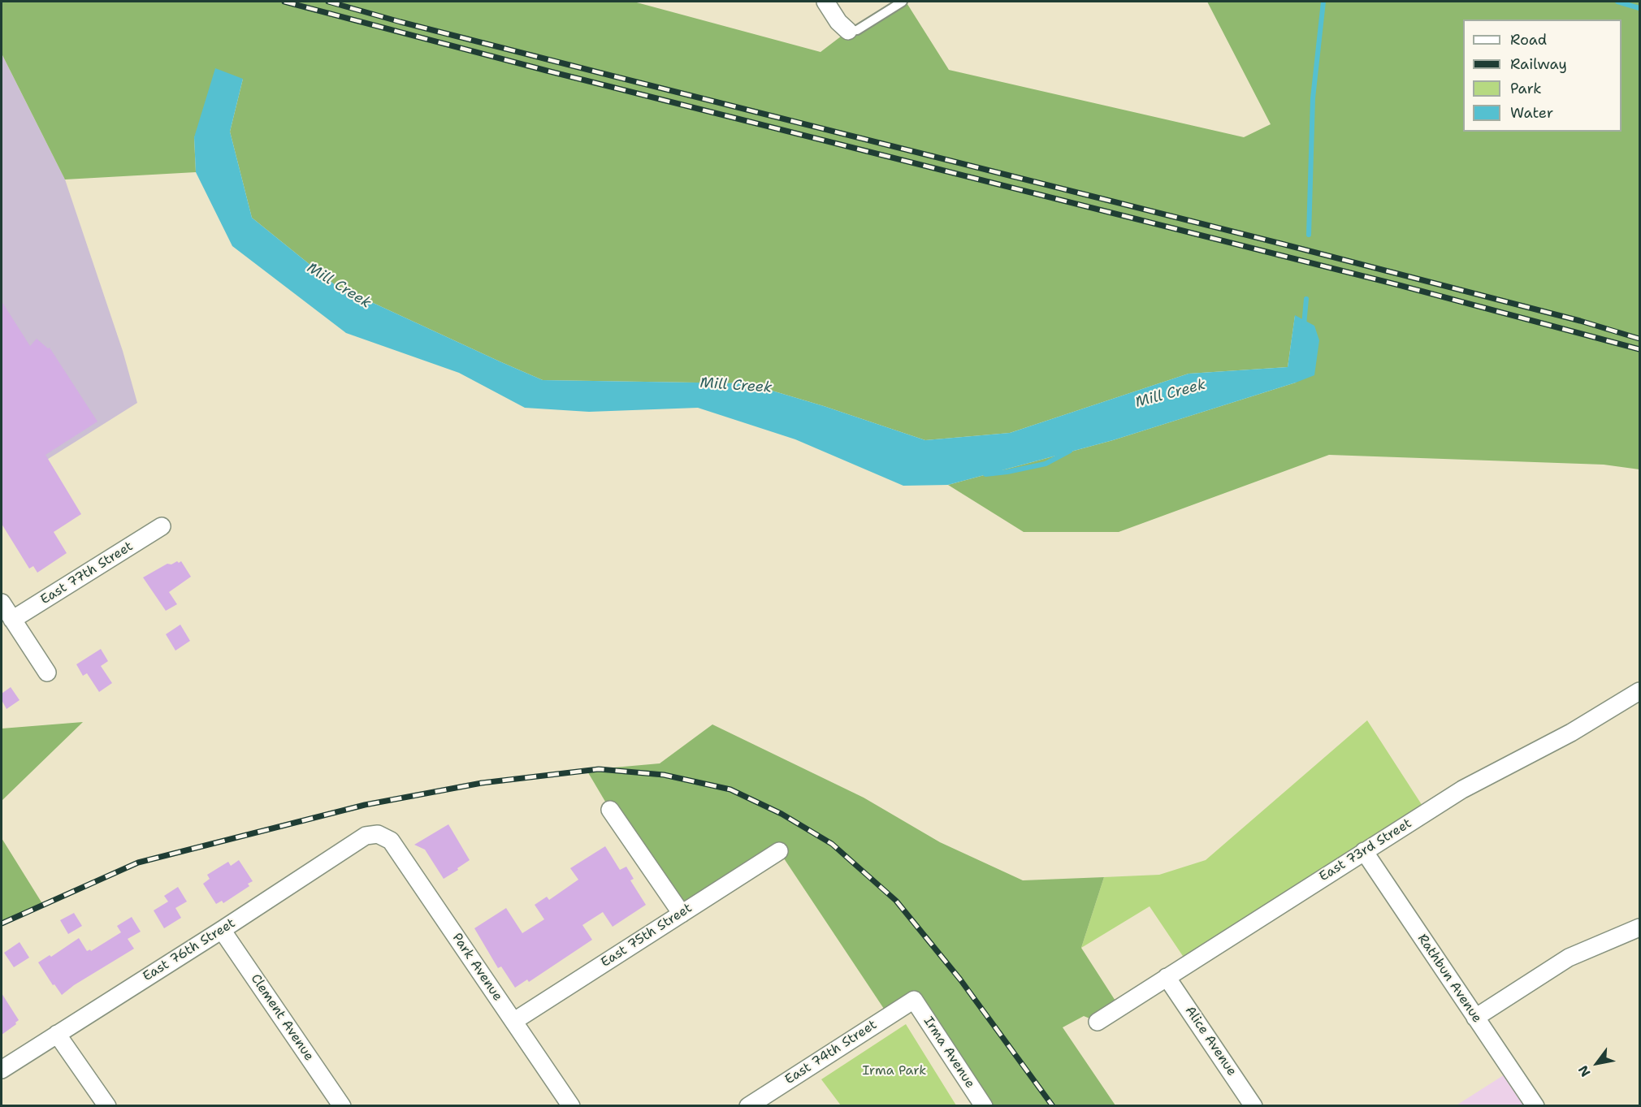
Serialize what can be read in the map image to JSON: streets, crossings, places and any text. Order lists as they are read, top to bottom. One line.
{"streets":{"street":["East 77th Street","East 73rd Street","East 75th Street","East 76th Street","Park Avenue","Rathbun Avenue","Clement Avenue","Alice Avenue","East 74th Street","Irma Avenue"]},"crossings":[["East 73rd Street","Rathbun Avenue"],["East 73rd Street","Alice Avenue"],["East 75th Street","Park Avenue"],["East 76th Street","Park Avenue"],["East 76th Street","Clement Avenue"],["East 74th Street","Irma Avenue"]],"water":["Mill Creek"],"parks":["Irma Park"],"legend":["Road","Railway","Park","Water"],"north":"bottom left"}
